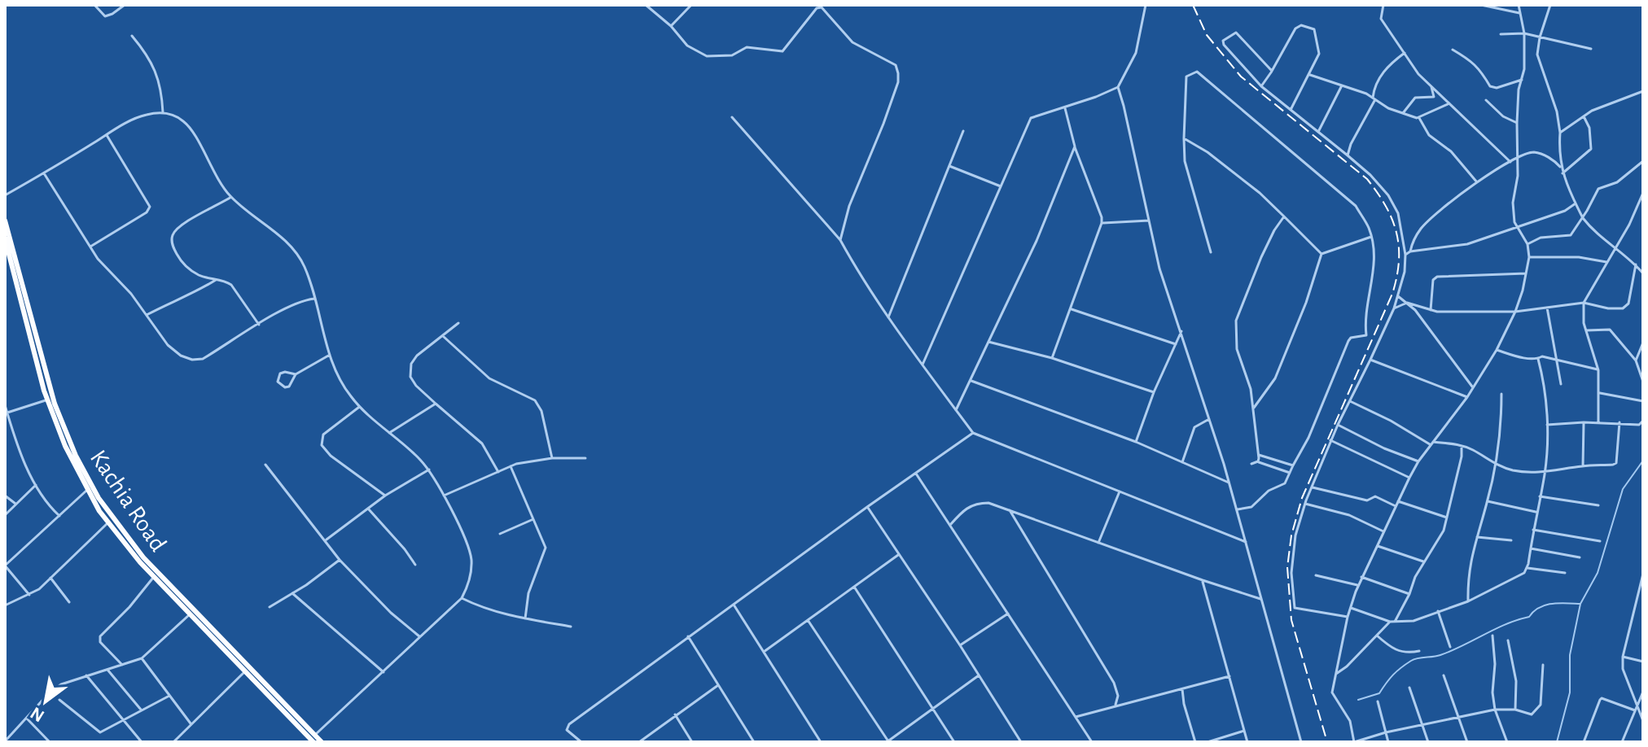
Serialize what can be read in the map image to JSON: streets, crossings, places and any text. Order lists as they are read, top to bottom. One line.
{"streets":{"highway":["Kachia Road"]},"north":"bottom left"}
